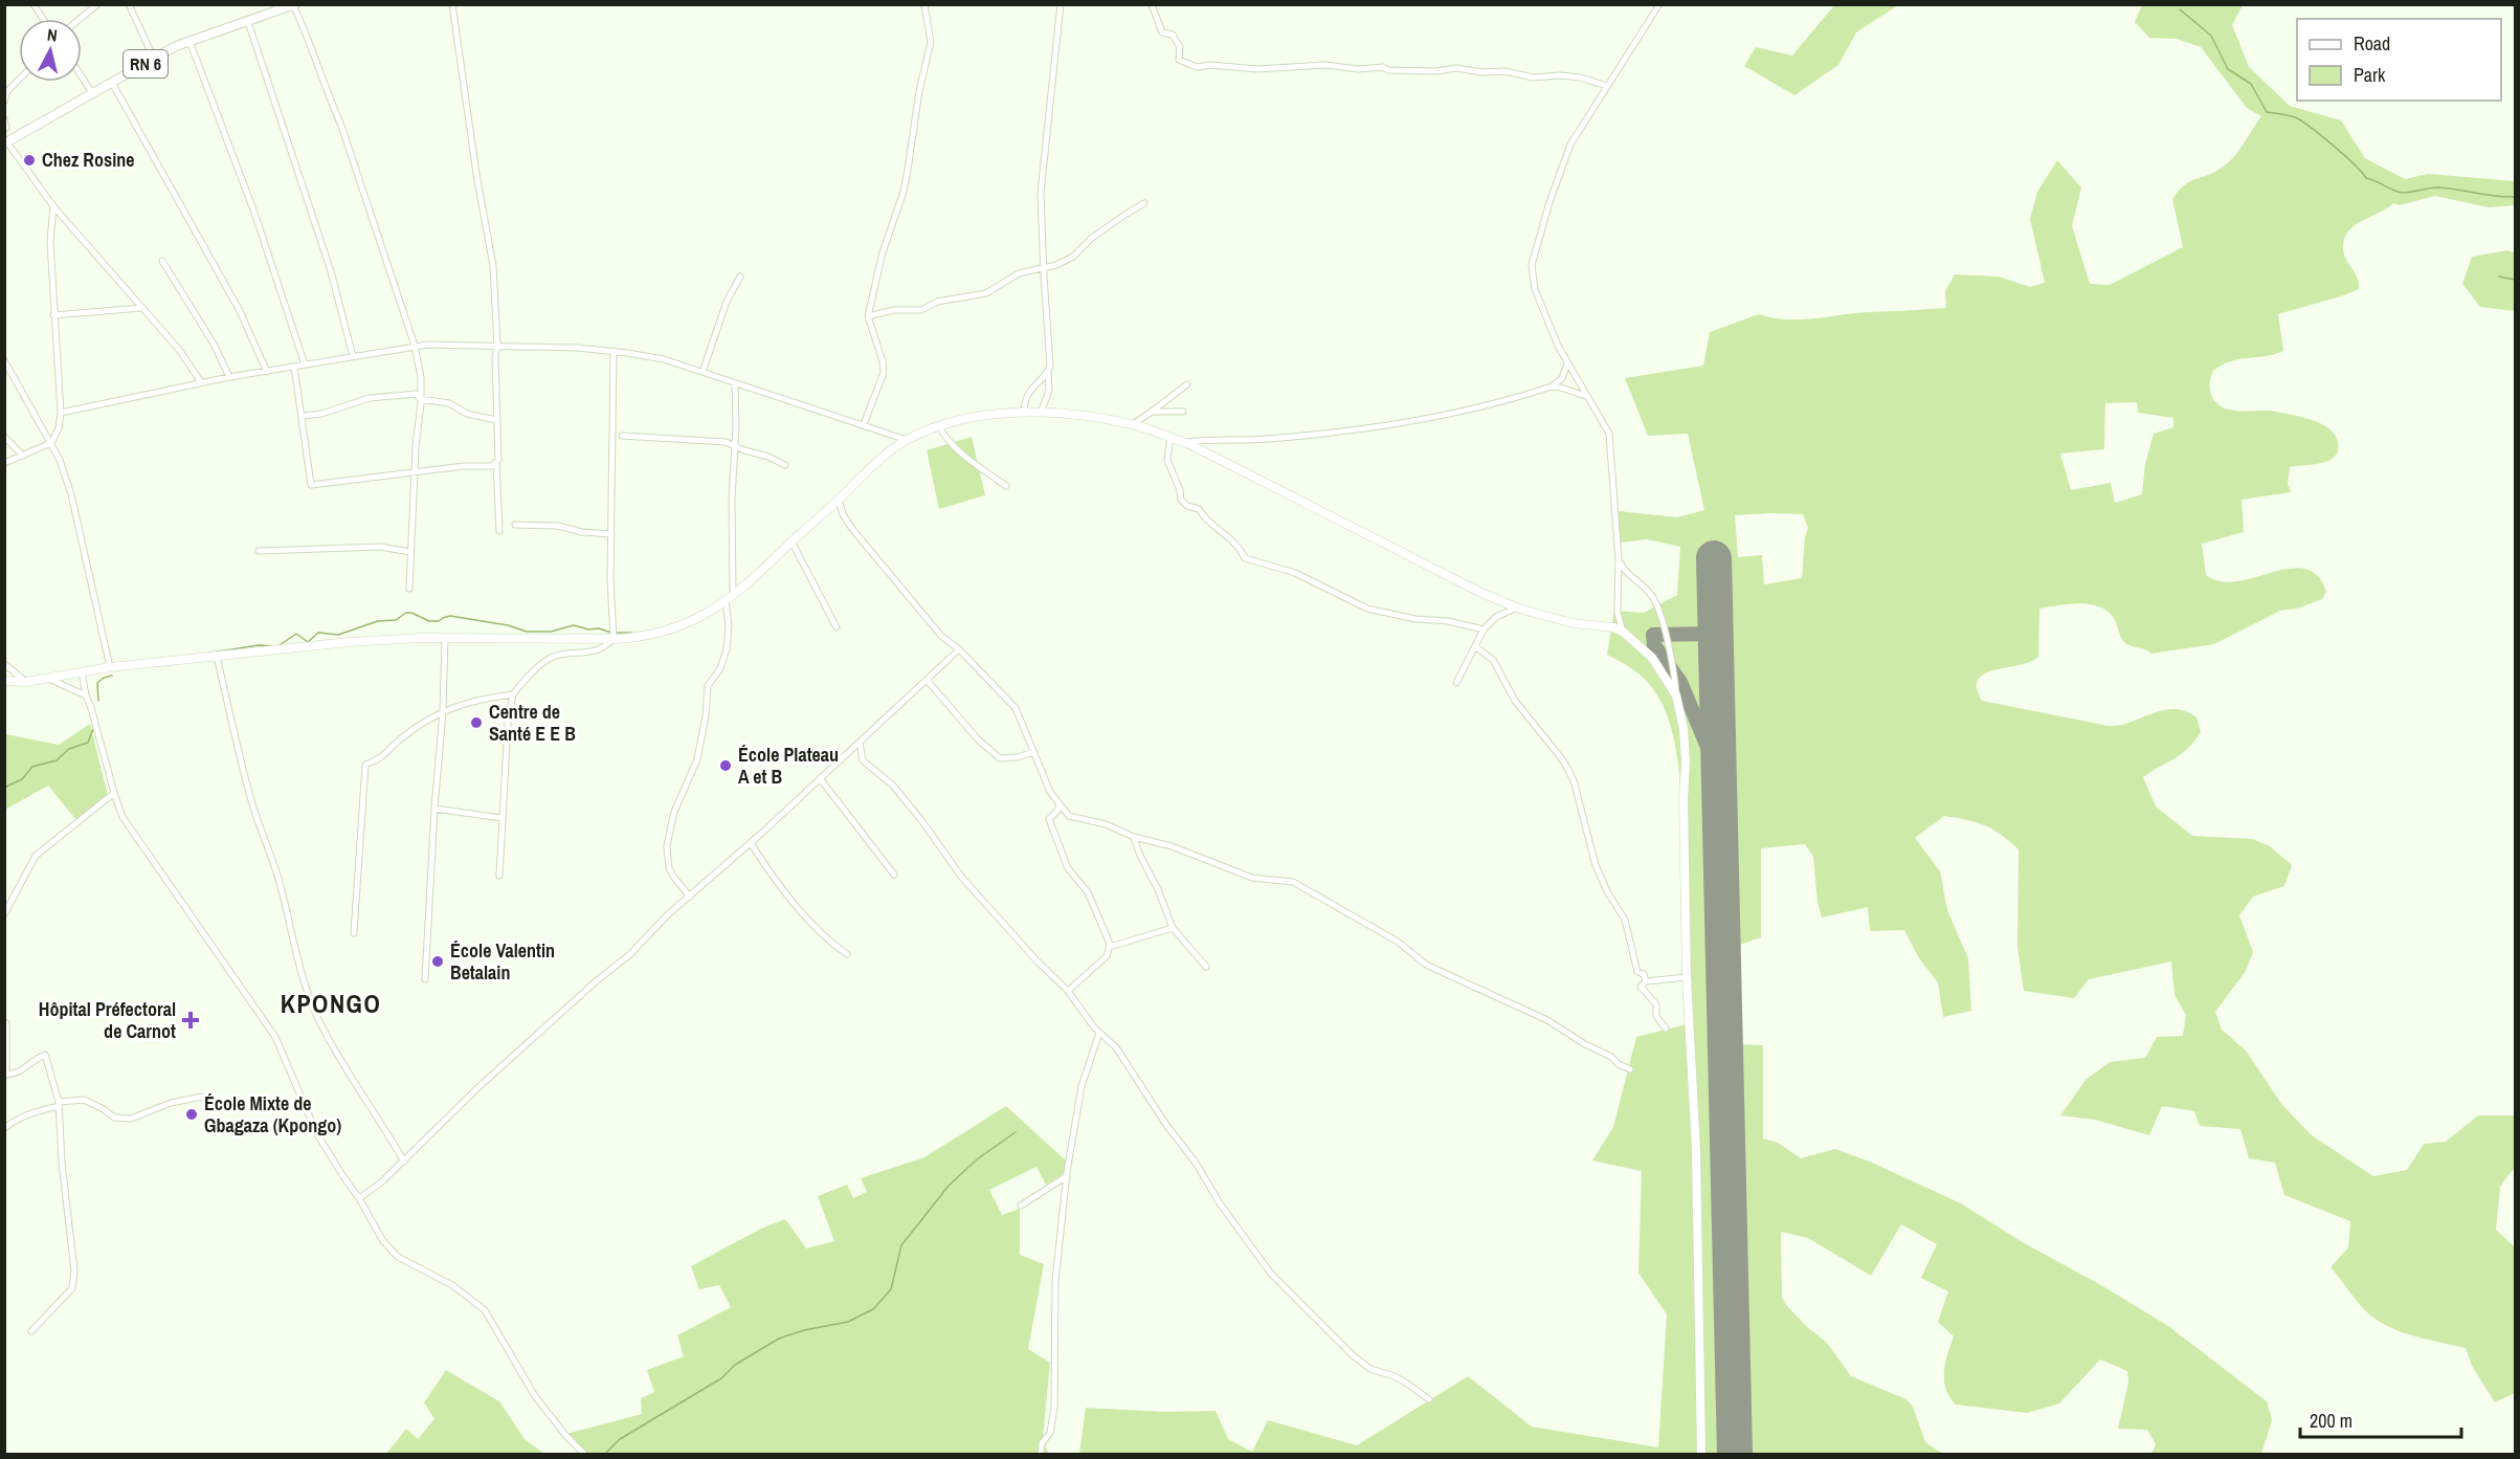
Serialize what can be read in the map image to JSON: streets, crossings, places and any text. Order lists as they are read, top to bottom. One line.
{"streets":{"main road":["RN 6"]},"districts":["KPONGO"],"places":{"other":["Chez Rosine","Centre de Santé E E B","École Plateau A et B","École Valentin Betalain","École Mixte de Gbagaza (Kpongo)"],"health":["Hôpital Préfectoral de Carnot"]},"legend":["Road","Park"],"scale_bar":"200 m","north":"top"}
